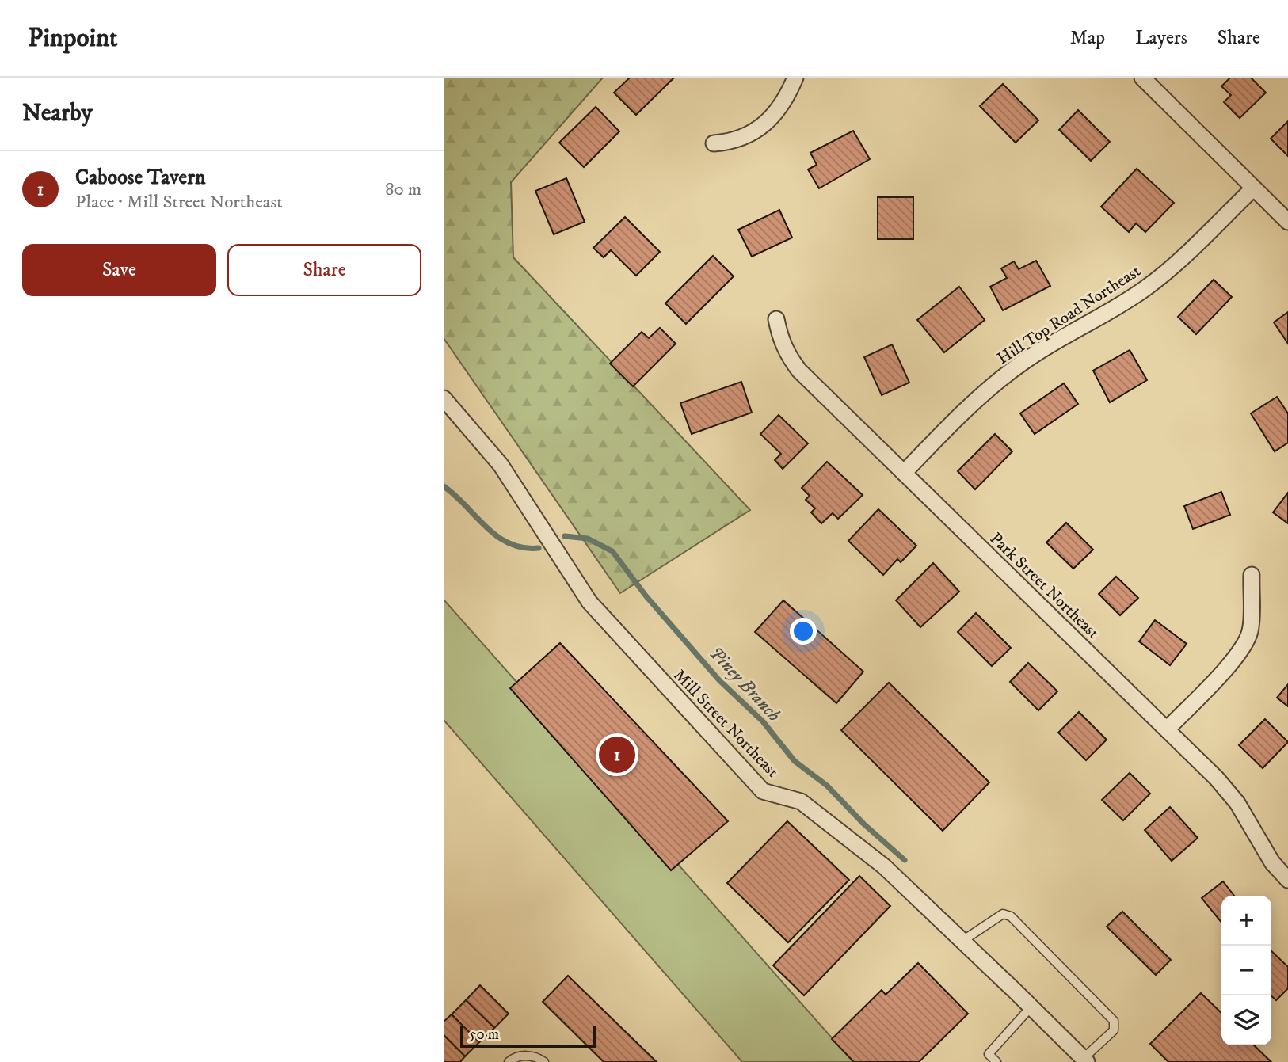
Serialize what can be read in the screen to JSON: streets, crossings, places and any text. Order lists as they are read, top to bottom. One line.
{"streets":{"street":["Hill Top Road Northeast","Park Street Northeast","Mill Street Northeast"]},"crossings":[["Hill Top Road Northeast","Park Street Northeast"]],"water":["Piney Branch"],"scale_bar":"50 m","page":{"header":"Pinpoint","nav":["Map","Layers","Share"],"heading":"Nearby","list":[{"mark":"1","name":"Caboose Tavern","note":"Place · Mill Street Northeast","value":"80 m"}],"buttons":["Save","Share"],"pins":"1","map_buttons":["+","−"],"scale":"50 m"}}
